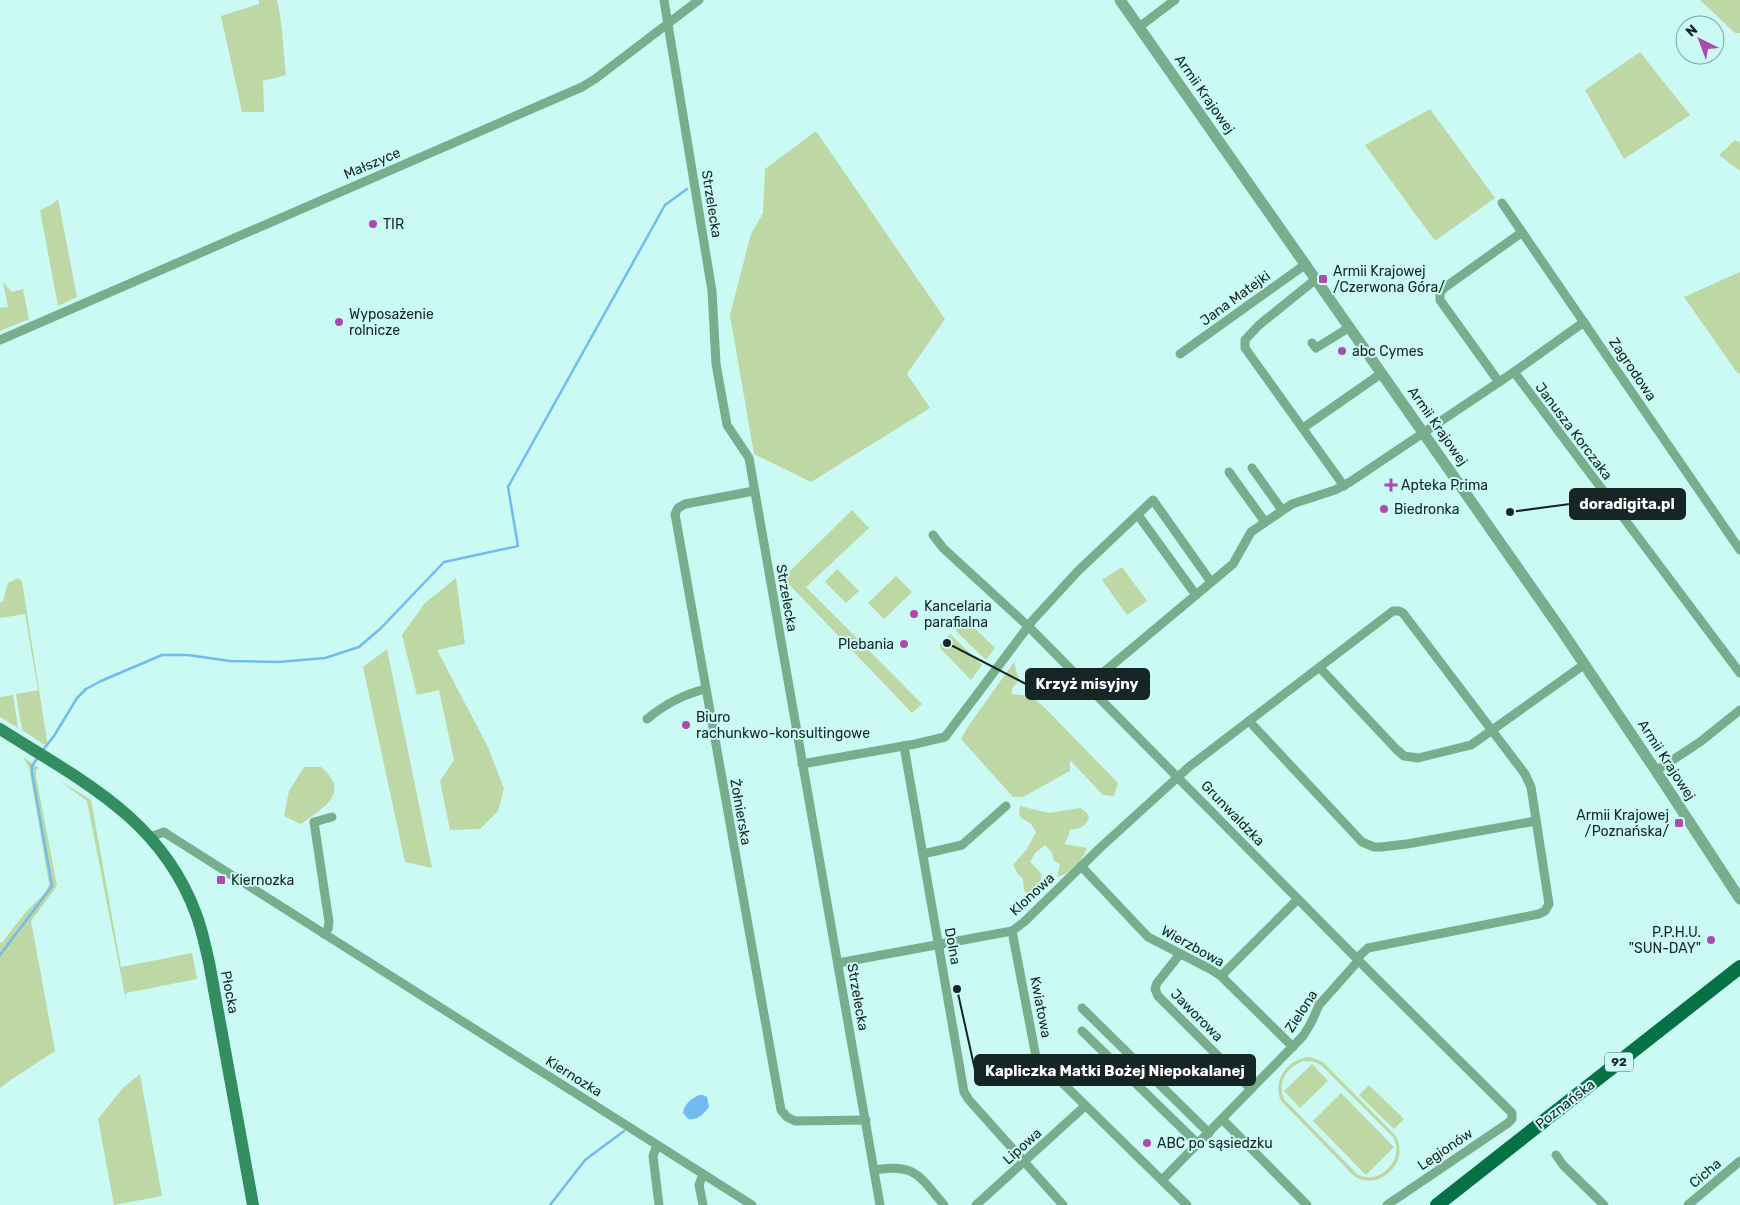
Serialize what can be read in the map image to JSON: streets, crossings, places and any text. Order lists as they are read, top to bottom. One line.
{"streets":{"main road":["Płocka","92","Poznańska"],"street":["Armii Krajowej","Małszyce","Strzelecka","Jana Matejki","Zagrodowa","Janusza Korczaka","Żołnierska","Grunwaldzka","Klonowa","Dolna","Wierzbowa","Kwiatowa","Zielona","Jaworowa","Kiernozka","Lipowa","Legionów","Cicha"]},"crossings":[["Armii Krajowej","Jana Matejki"],["Małszyce","Strzelecka"],["Strzelecka","Żołnierska"],["Strzelecka","Klonowa"],["Grunwaldzka","Klonowa"],["Grunwaldzka","Zielona"],["Grunwaldzka","Legionów"],["Klonowa","Dolna"],["Klonowa","Wierzbowa"],["Klonowa","Kwiatowa"],["Klonowa","Zielona"],["Dolna","Lipowa"],["Wierzbowa","Zielona"],["Wierzbowa","Jaworowa"],["Płocka","Kiernozka"],["Kwiatowa","Zielona"],["Kwiatowa","Lipowa"],["Zielona","Jaworowa"]],"places":{"other":["TIR","Wyposażenie rolnicze","abc Cymes","Biedronka","doradigita.pl","Kancelaria parafialna","Krzyż misyjny","Plebania","Biuro rachunkwo-konsultingowe","P.P.H.U. \"SUN-DAY\"","Kapliczka Matki Bożej Niepokalanej","ABC po sąsiedzku"],"transit":["Armii Krajowej /Czerwona Góra/","Armii Krajowej /Poznańska/","Kiernozka"],"health":["Apteka Prima"]},"north":"top left"}
